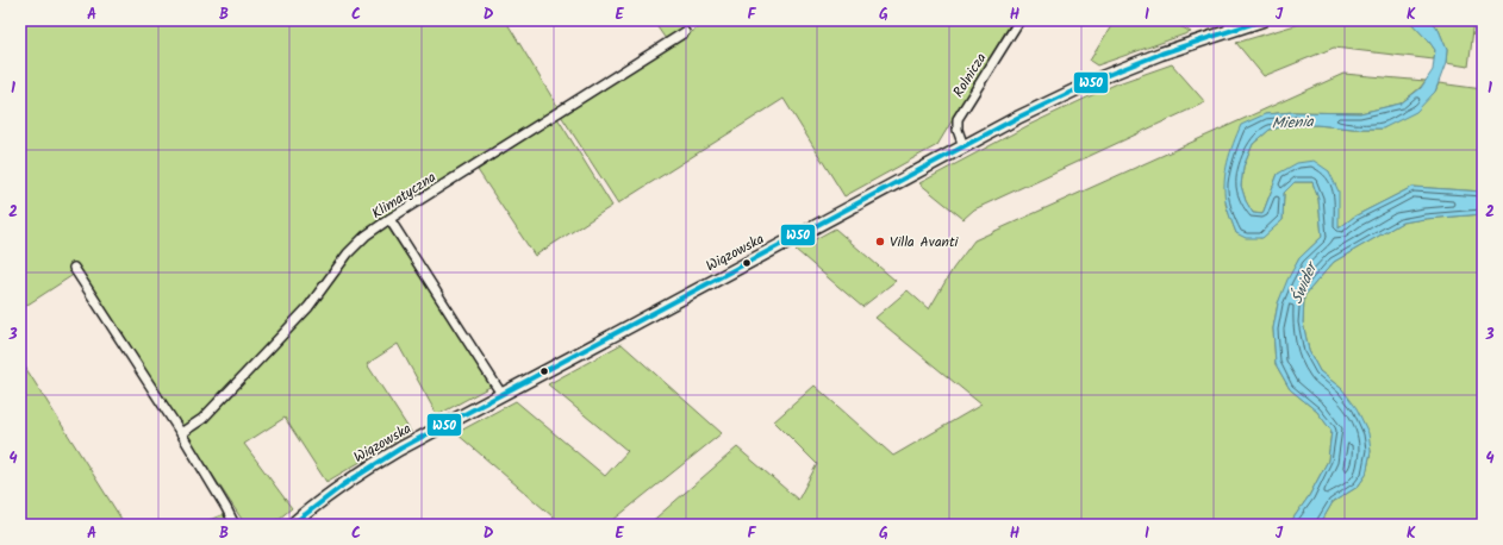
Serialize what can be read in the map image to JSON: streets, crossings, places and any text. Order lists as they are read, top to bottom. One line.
{"streets":{"main road":["Wiązowska"],"street":["Rolnicza","Klimatyczna"]},"crossings":[["Rolnicza","Wiązowska"]],"water":["Mienia","Świder"],"places":["Villa Avanti"],"lines":["transit line W50"],"grid":{"columns":["A","B","C","D","E","F","G","H","I","J","K"],"rows":["1","2","3","4"]}}
